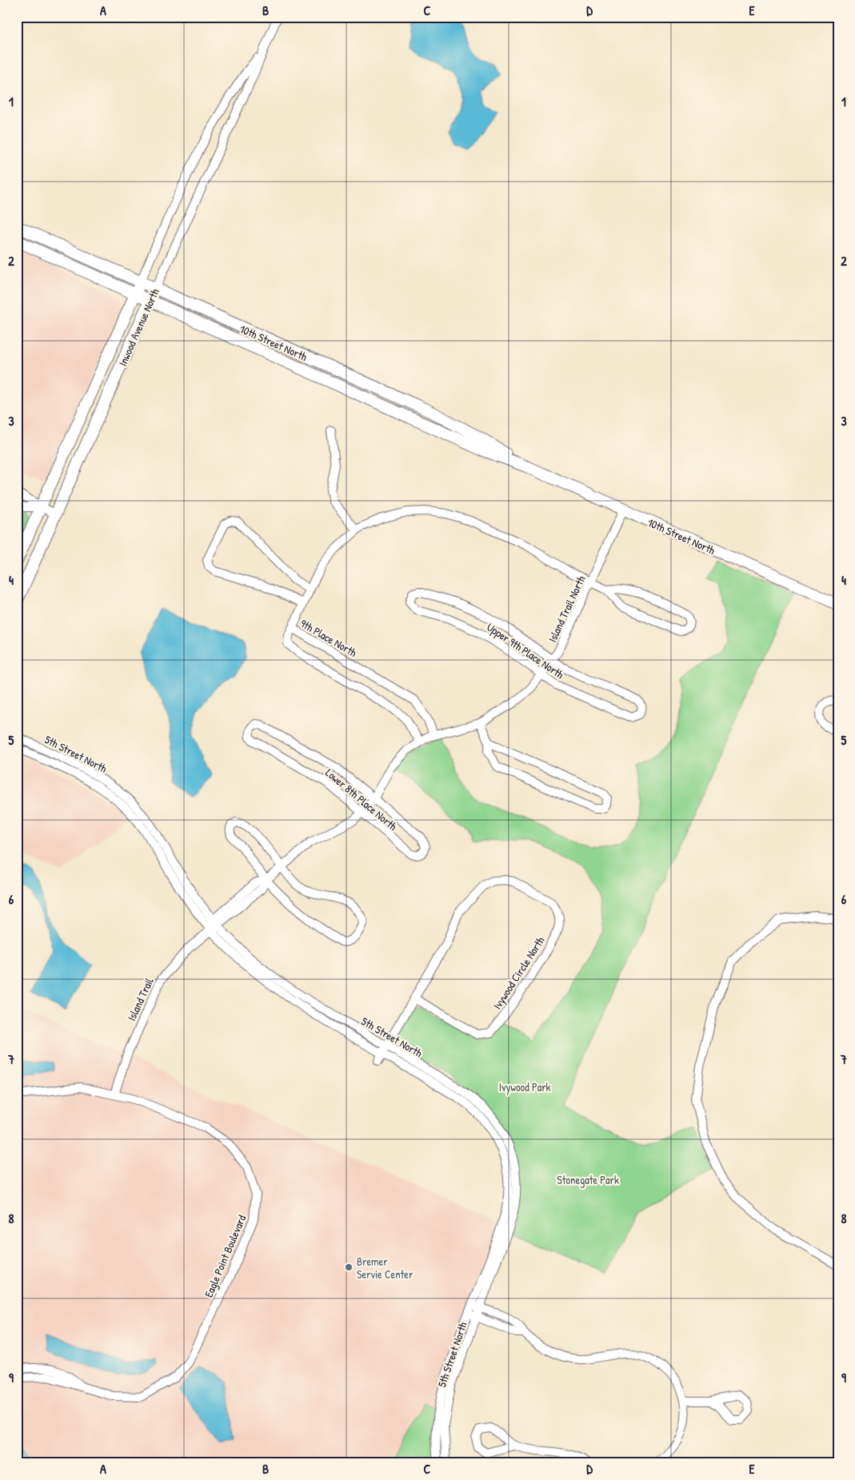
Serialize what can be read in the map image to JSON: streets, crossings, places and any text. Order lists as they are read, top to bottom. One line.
{"streets":{"main road":["Inwood Avenue North","10th Street North"],"street":["Island Trail North","9th Place North","Upper 9th Place North","5th Street North","Lower 8th Place North","Ivywood Circle North","Island Trail","Eagle Point Boulevard"]},"crossings":[["Inwood Avenue North","10th Street North"],["10th Street North","Island Trail North"],["Island Trail North","9th Place North"],["Island Trail North","Upper 9th Place North"],["Island Trail North","5th Street North"],["Island Trail North","Lower 8th Place North"],["Island Trail North","Island Trail"],["5th Street North","Ivywood Circle North"],["5th Street North","Island Trail"],["Island Trail","Eagle Point Boulevard"]],"parks":["Ivywood Park","Stonegate Park"],"places":["Bremer Servie Center"],"grid":{"columns":["A","B","C","D","E"],"rows":["1","2","3","4","5","6","7","8","9"]}}
